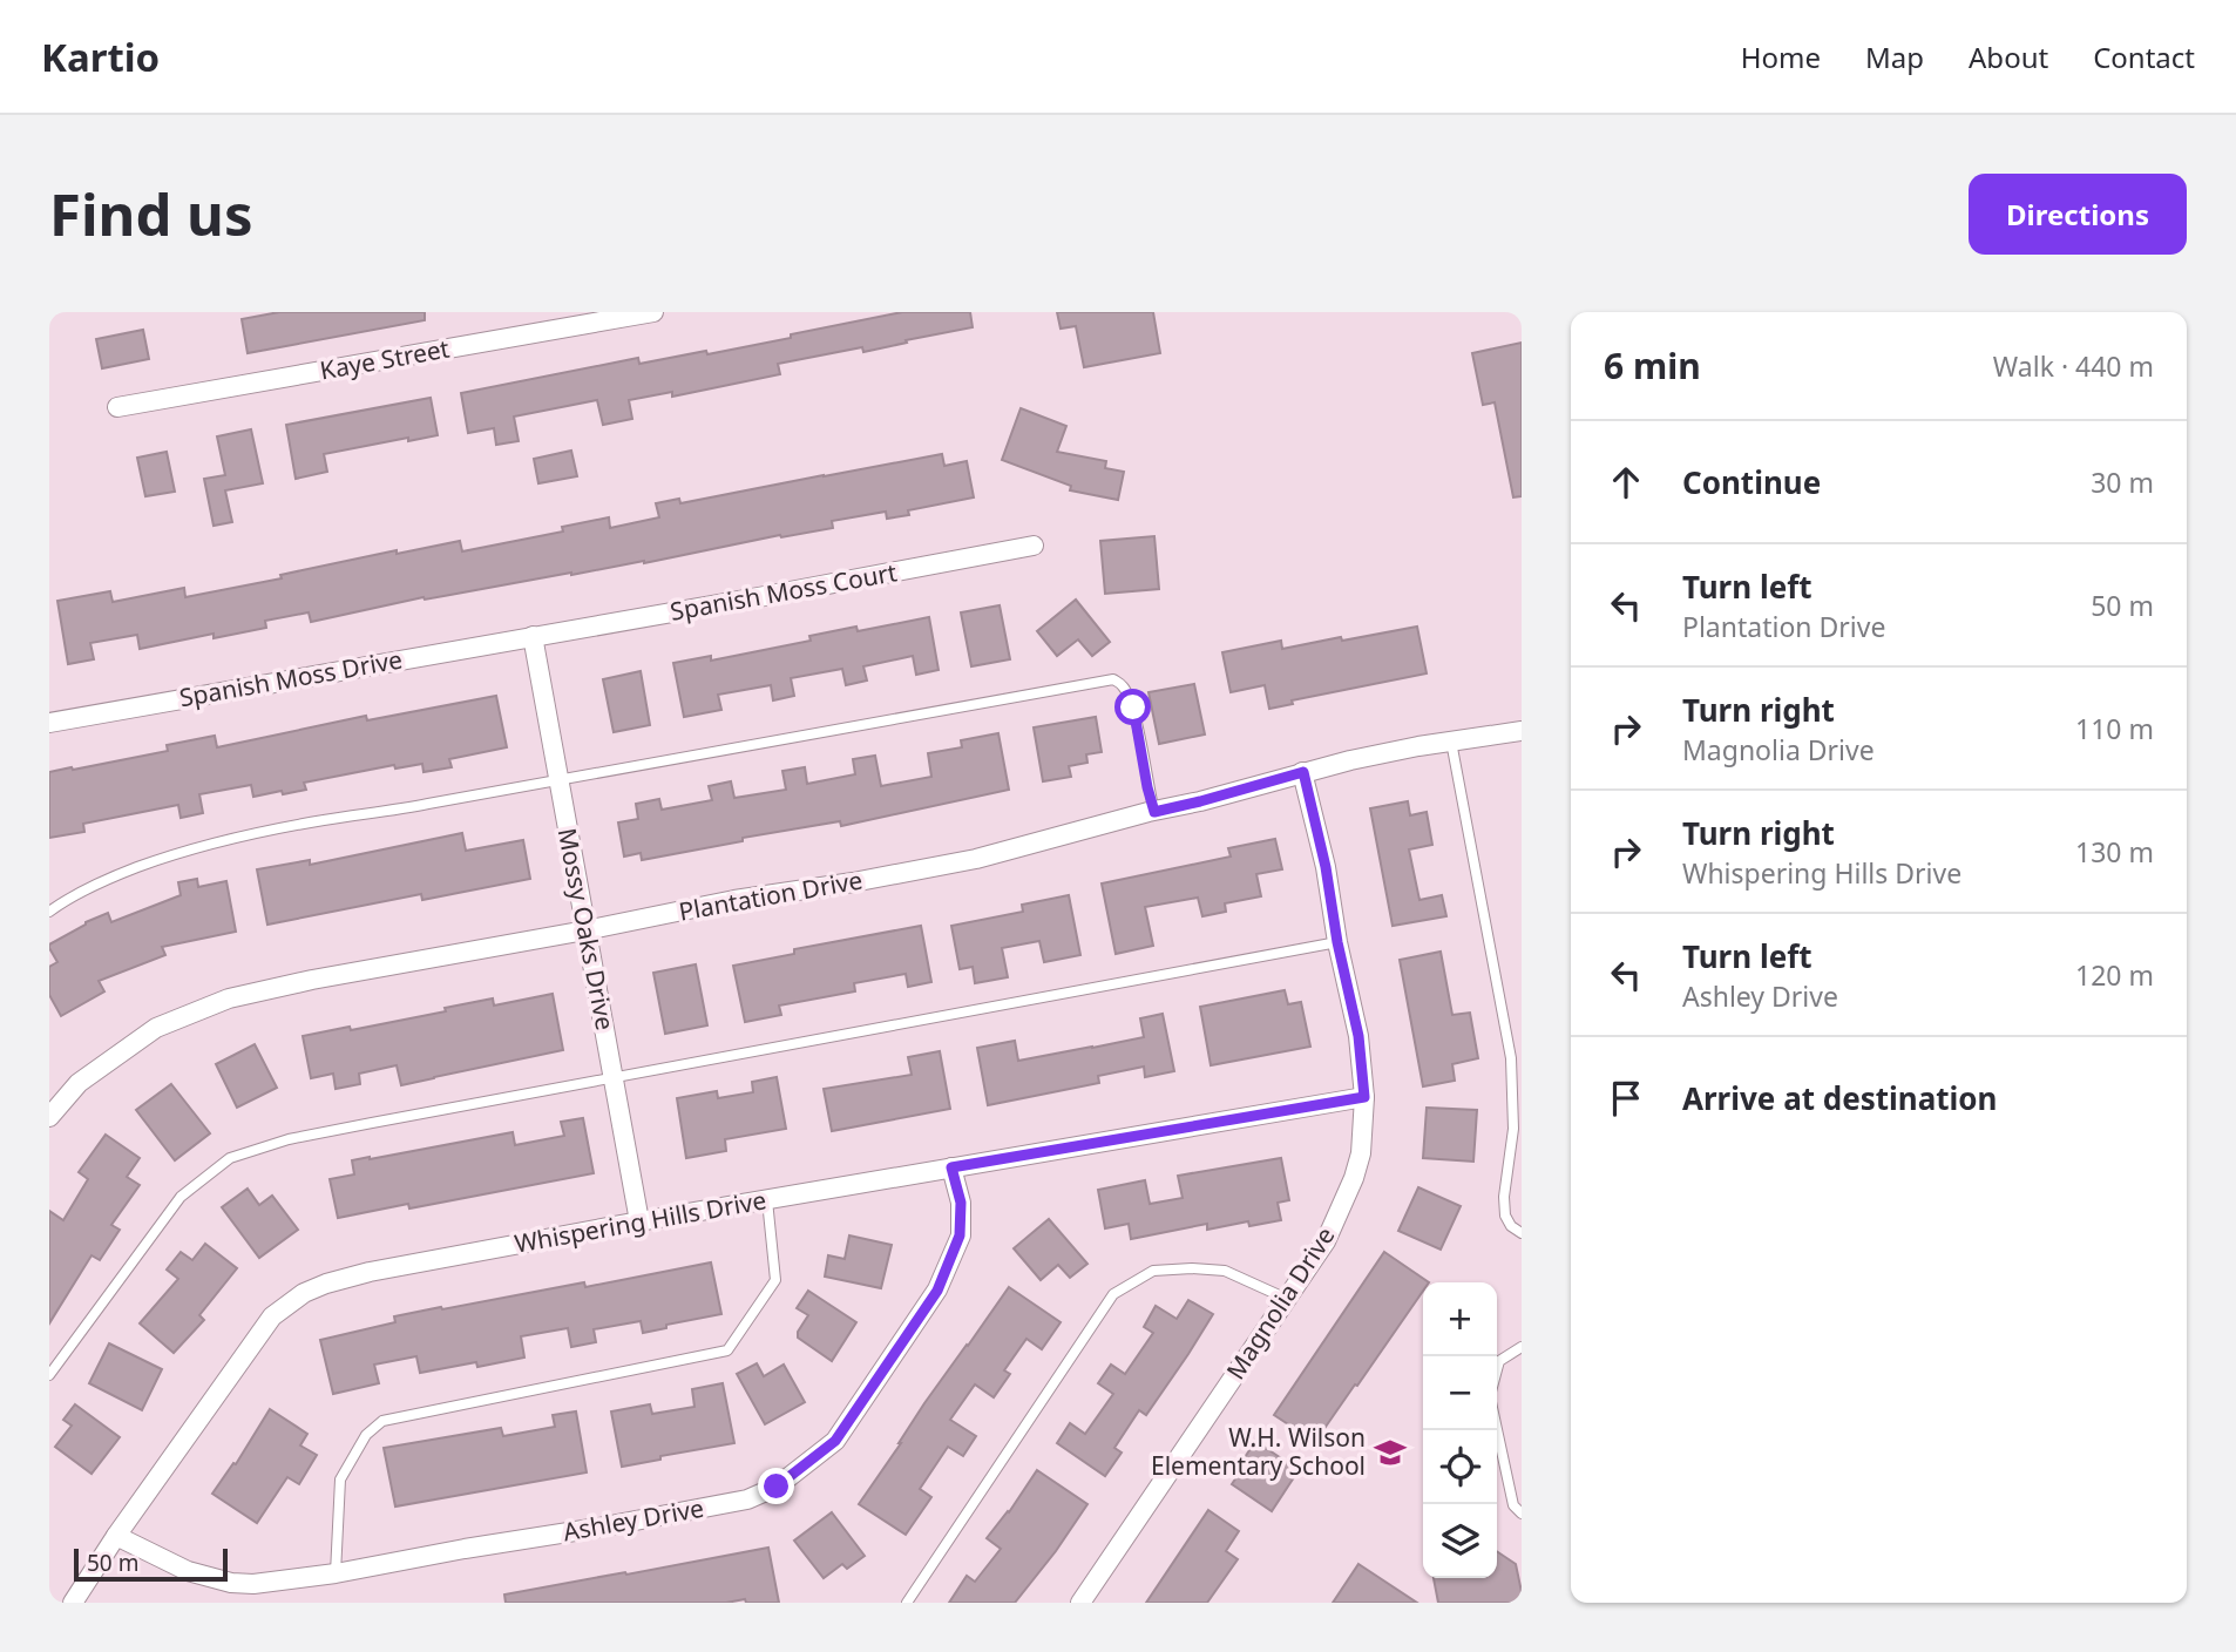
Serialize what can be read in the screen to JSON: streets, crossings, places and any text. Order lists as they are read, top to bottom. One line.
{"streets":{"street":["Kaye Street","Spanish Moss Court","Spanish Moss Drive","Plantation Drive","Mossy Oaks Drive","Whispering Hills Drive","Magnolia Drive","Ashley Drive"]},"crossings":[["Spanish Moss Court","Spanish Moss Drive"],["Spanish Moss Court","Mossy Oaks Drive"],["Spanish Moss Drive","Mossy Oaks Drive"],["Plantation Drive","Mossy Oaks Drive"],["Plantation Drive","Magnolia Drive"],["Mossy Oaks Drive","Whispering Hills Drive"],["Whispering Hills Drive","Magnolia Drive"],["Whispering Hills Drive","Ashley Drive"]],"places":{"school or university":["W.H. Wilson Elementary School"]},"scale_bar":"50 m","page":{"header":"Kartio","nav":["Home","Map","About","Contact"],"buttons":"Directions","title":"Find us","heading":["6 min","Walk · 440 m"],"list":[["Continue","30 m"],["Turn left","Plantation Drive","50 m"],["Turn right","Magnolia Drive","110 m"],["Turn right","Whispering Hills Drive","130 m"],["Turn left","Ashley Drive","120 m"],"Arrive at destination"],"map_buttons":["+","−"],"scale":"50 m"}}
